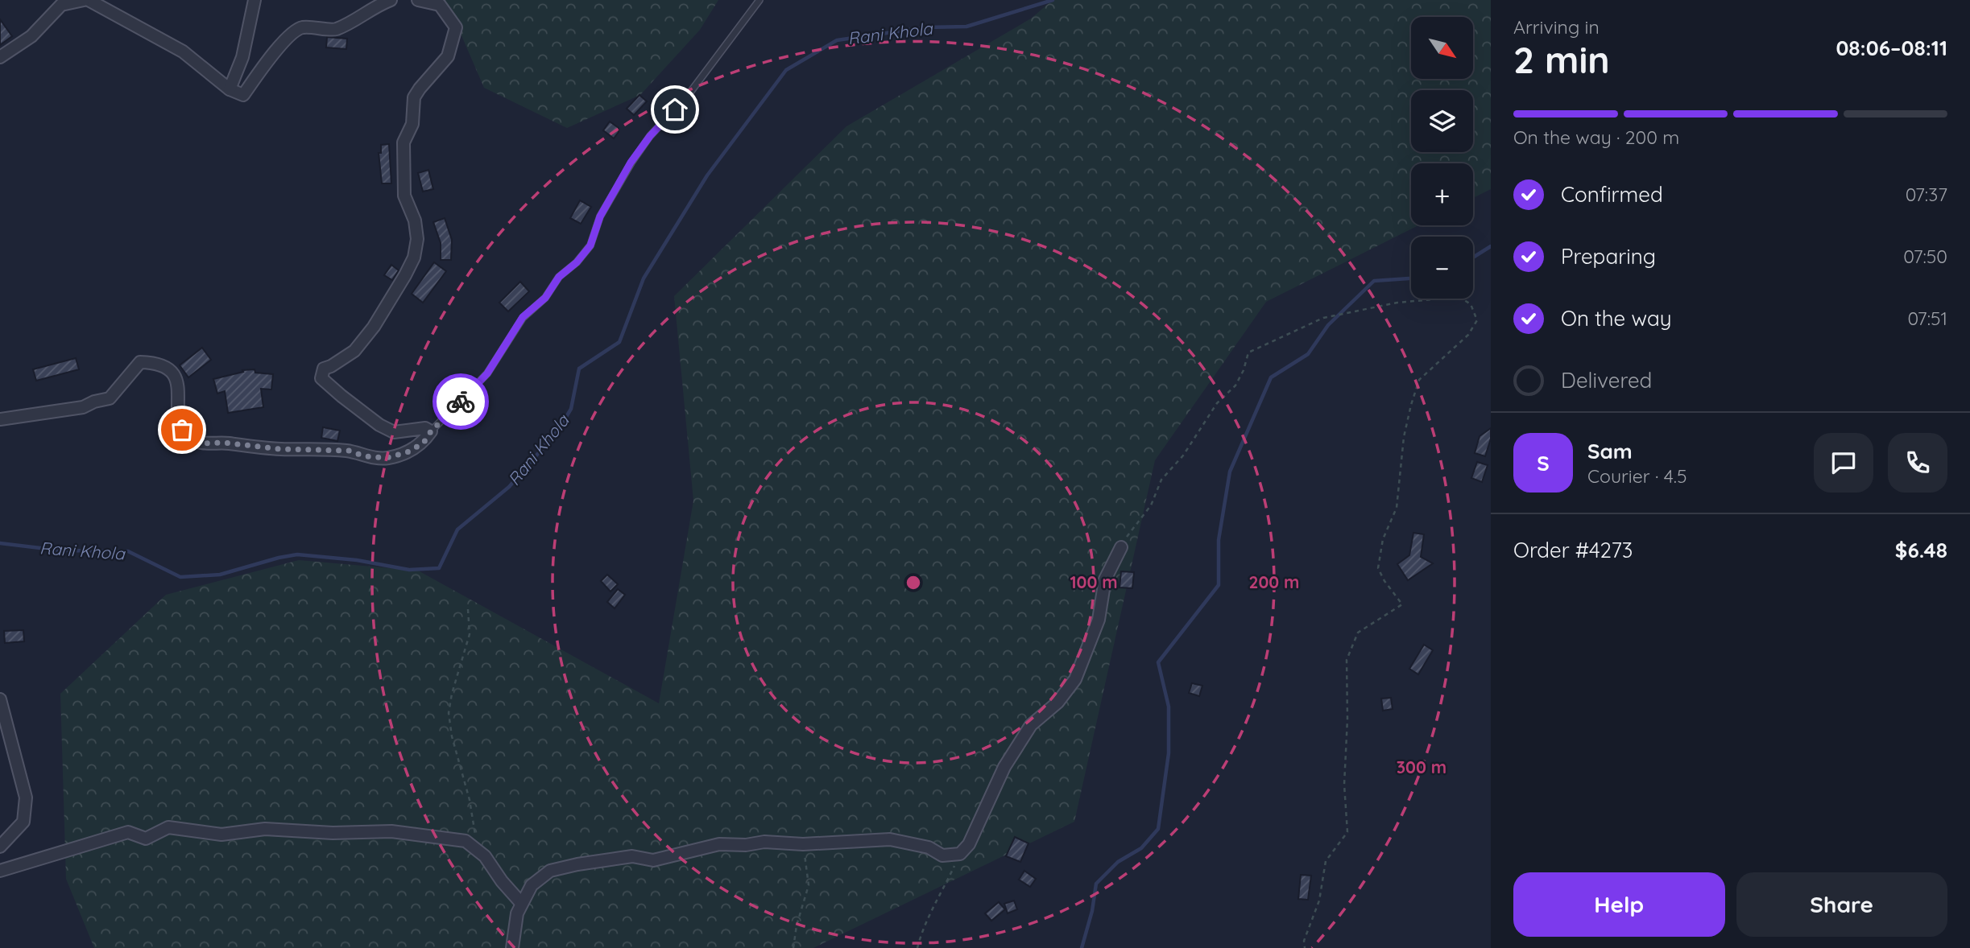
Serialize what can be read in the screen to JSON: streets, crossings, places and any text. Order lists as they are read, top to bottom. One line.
{"water":["Rani Khola"],"north":"bottom right","page":{"heading":["2 min","Arriving in","08:06–08:11"],"panel":["Sam","Courier · 4.5","Order #4273","$6.48"],"map_buttons":["+","−"],"bar":"On the way · 200 m","list":[["Confirmed","07:37"],["Preparing","07:50"],["On the way","07:51"],"Delivered"],"round":"S","buttons":["Help","Share"]},"rings":["100 m","200 m","300 m"]}
